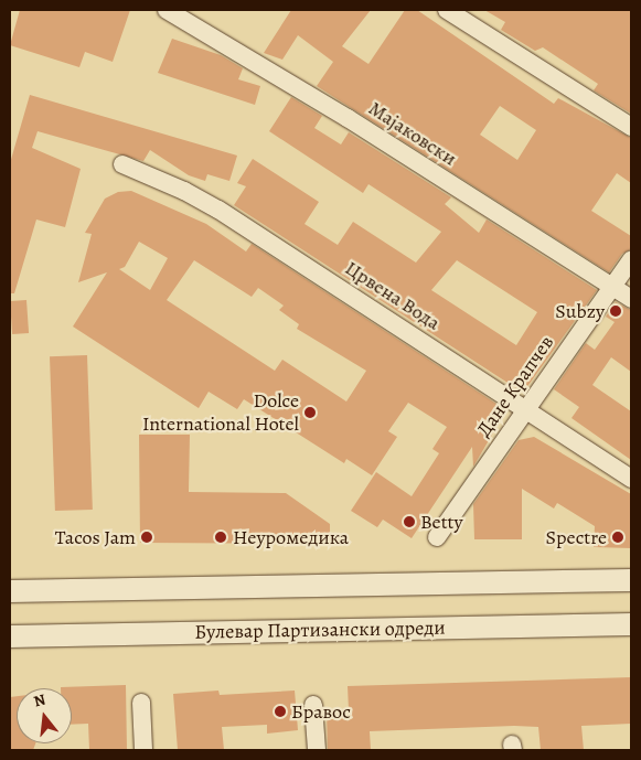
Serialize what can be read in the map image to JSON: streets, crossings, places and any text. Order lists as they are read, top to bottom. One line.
{"streets":{"street":["Мајаковски","Црвена Вода","Дане Крапчев","Булевар Партизански одреди"]},"crossings":[["Мајаковски","Дане Крапчев"],["Црвена Вода","Дане Крапчев"]],"places":["Subzy","Dolce International Hotel","Betty","Tacos Jam","Неуромедика","Spectre","Бравос"],"north":"top"}
